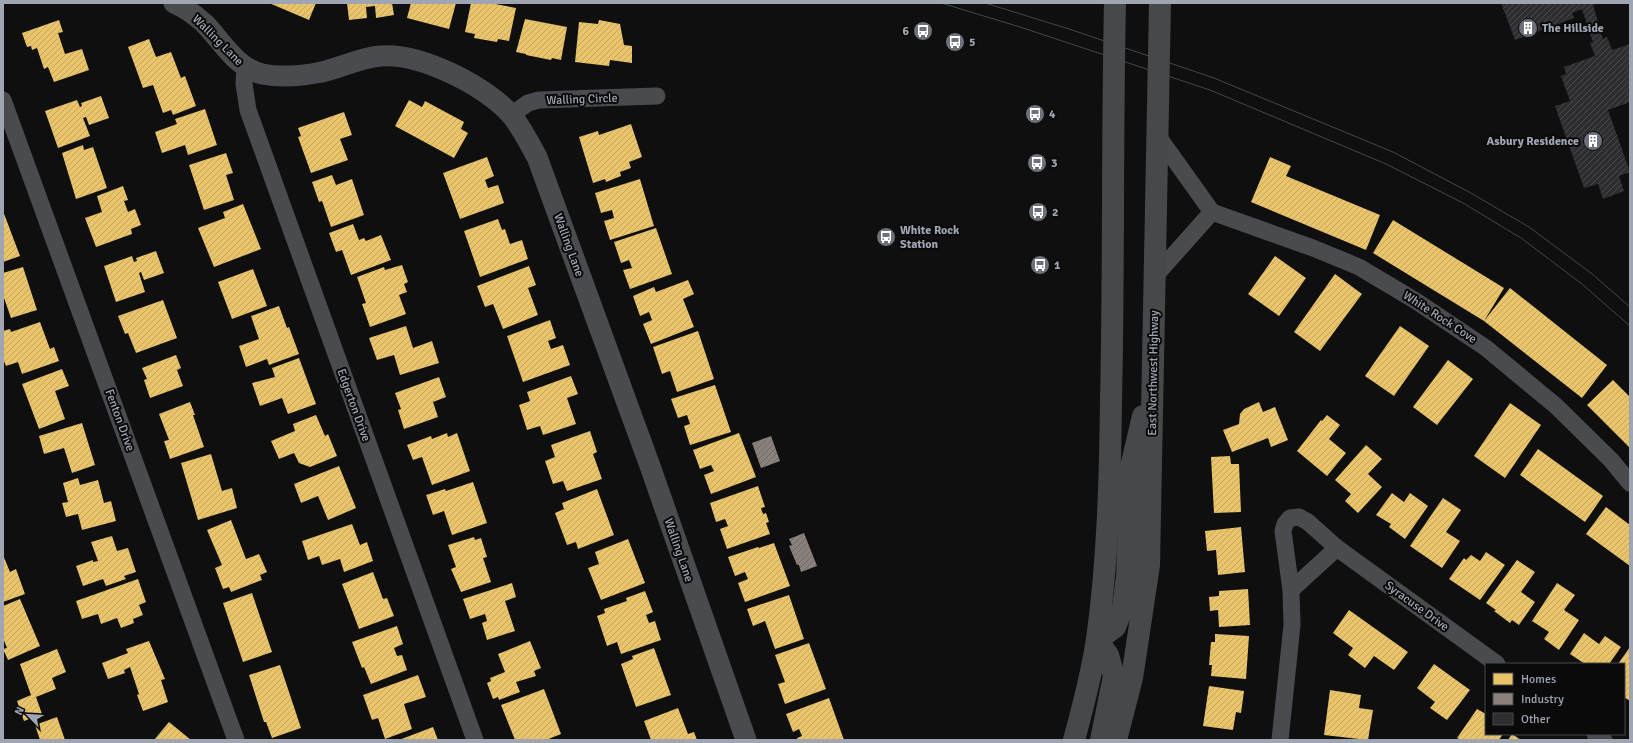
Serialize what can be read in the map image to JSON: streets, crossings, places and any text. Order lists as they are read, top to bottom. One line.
{"streets":{"main road":["East Northwest Highway"],"street":["Walling Lane","Walling Circle","White Rock Cove","Edgerton Drive","Fenton Drive","Syracuse Drive"]},"crossings":[["Walling Lane","Walling Circle"],["Walling Lane","Edgerton Drive"]],"places":{"building":["The Hillside","Asbury Residence"],"bus stop":["6","5","4","3","2","White Rock Station","1"]},"legend":["Homes","Industry","Other"],"north":"top left"}
